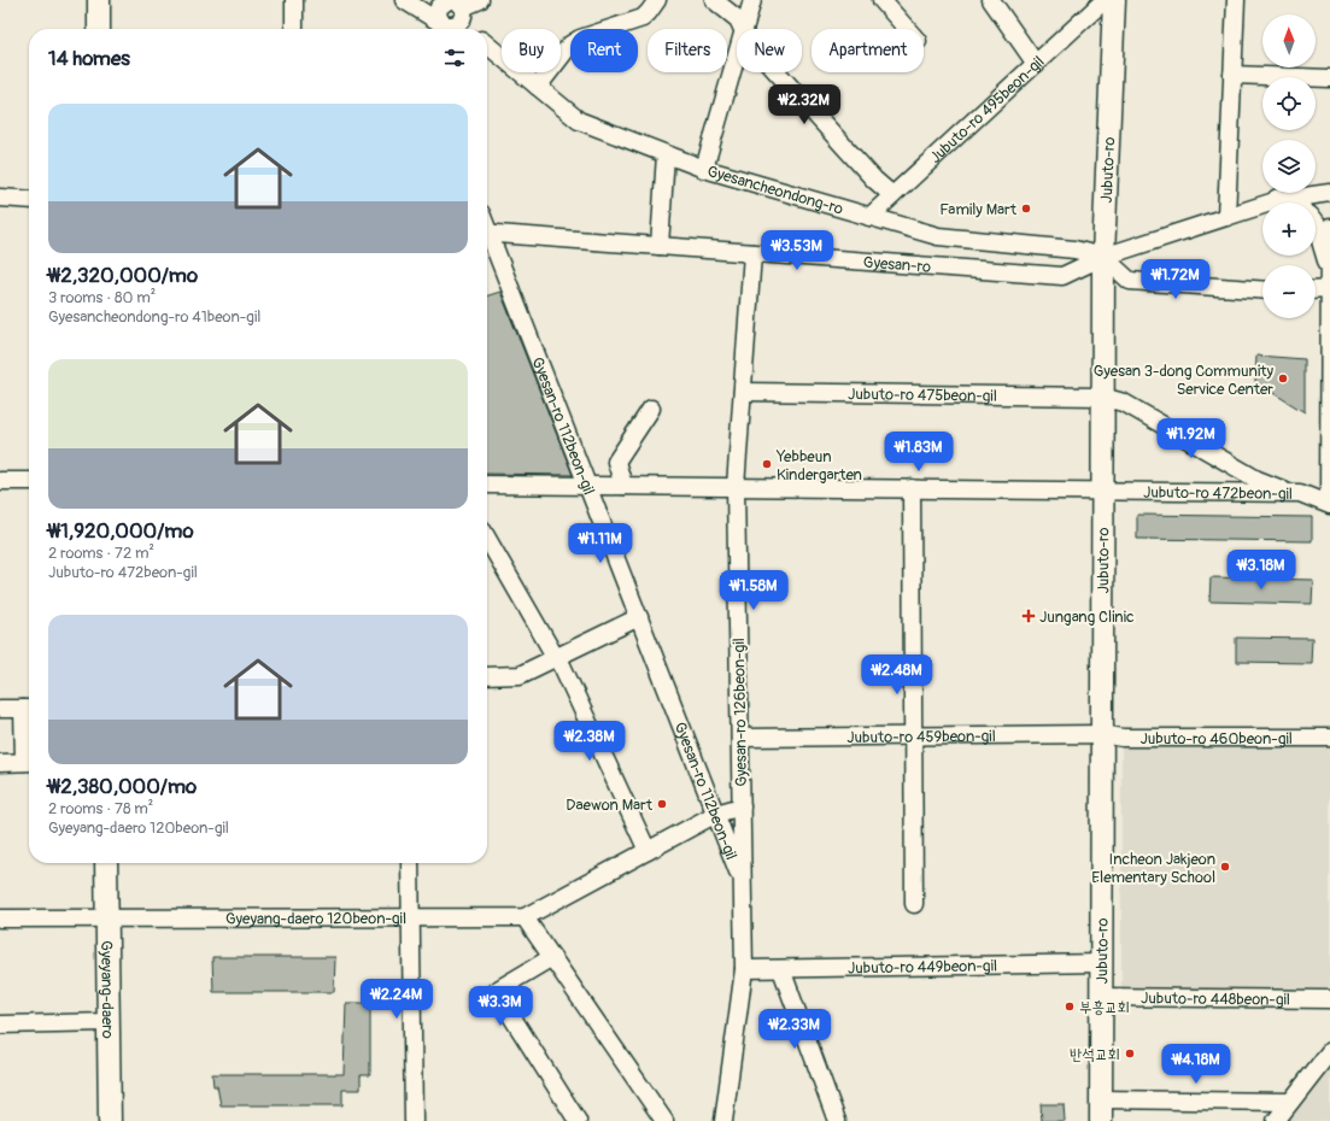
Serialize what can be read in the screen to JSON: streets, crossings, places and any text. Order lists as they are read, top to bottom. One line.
{"streets":{"main road":["Jubuto-ro","Gyeyang-daero"],"street":["Jubuto-ro 495beon-gil","Gyesancheondong-ro","Gyesan-ro","Jubuto-ro 475beon-gil","Gyesan-ro 112beon-gil","Jubuto-ro 472beon-gil","Gyesan-ro 126beon-gil","Jubuto-ro 459beon-gil","Jubuto-ro 460beon-gil","Gyeyang-daero 120beon-gil","Jubuto-ro 449beon-gil","Jubuto-ro 448beon-gil"]},"crossings":[["Jubuto-ro 495beon-gil","Gyesancheondong-ro"],["Jubuto-ro","Gyesancheondong-ro"],["Jubuto-ro","Gyesan-ro"],["Jubuto-ro","Jubuto-ro 475beon-gil"],["Jubuto-ro","Jubuto-ro 472beon-gil"],["Jubuto-ro","Jubuto-ro 459beon-gil"],["Jubuto-ro","Jubuto-ro 460beon-gil"],["Jubuto-ro","Jubuto-ro 449beon-gil"],["Jubuto-ro","Jubuto-ro 448beon-gil"],["Gyesancheondong-ro","Gyesan-ro"],["Gyesan-ro","Gyesan-ro 126beon-gil"],["Jubuto-ro 475beon-gil","Jubuto-ro 472beon-gil"],["Jubuto-ro 475beon-gil","Gyesan-ro 126beon-gil"],["Gyesan-ro 112beon-gil","Jubuto-ro 472beon-gil"],["Gyesan-ro 112beon-gil","Gyesan-ro 126beon-gil"],["Gyesan-ro 112beon-gil","Gyeyang-daero 120beon-gil"],["Jubuto-ro 472beon-gil","Gyesan-ro 126beon-gil"],["Gyesan-ro 126beon-gil","Jubuto-ro 459beon-gil"],["Gyesan-ro 126beon-gil","Gyeyang-daero 120beon-gil"],["Gyesan-ro 126beon-gil","Jubuto-ro 449beon-gil"],["Jubuto-ro 459beon-gil","Jubuto-ro 460beon-gil"],["Gyeyang-daero 120beon-gil","Gyeyang-daero"]],"places":{"other":["Family Mart","Gyesan 3-dong Community Service Center","Yebbeun Kindergarten","Daewon Mart","Incheon Jakjeon Elementary School","부흥교회","반석교회"],"health":["Jungang Clinic"]},"north":"top","page":{"map_buttons":["+","−"],"chip":["Buy","Rent","Filters","New","Apartment"],"heading":"14 homes","price":["₩2.32M","₩3.53M","₩1.72M","₩1.92M","₩1.83M","₩1.11M","₩3.18M","₩1.58M","₩2.48M","₩2.38M","₩2.24M","₩3.3M","₩2.33M","₩4.18M"],"list":[{"name":"₩2,320,000/mo","note":"3 rooms · 80 m² · Gyesancheondong-ro 41beon-gil"},{"name":"₩1,920,000/mo","note":"2 rooms · 72 m² · Jubuto-ro 472beon-gil"},{"name":"₩2,380,000/mo","note":"2 rooms · 78 m² · Gyeyang-daero 120beon-gil"}]}}
